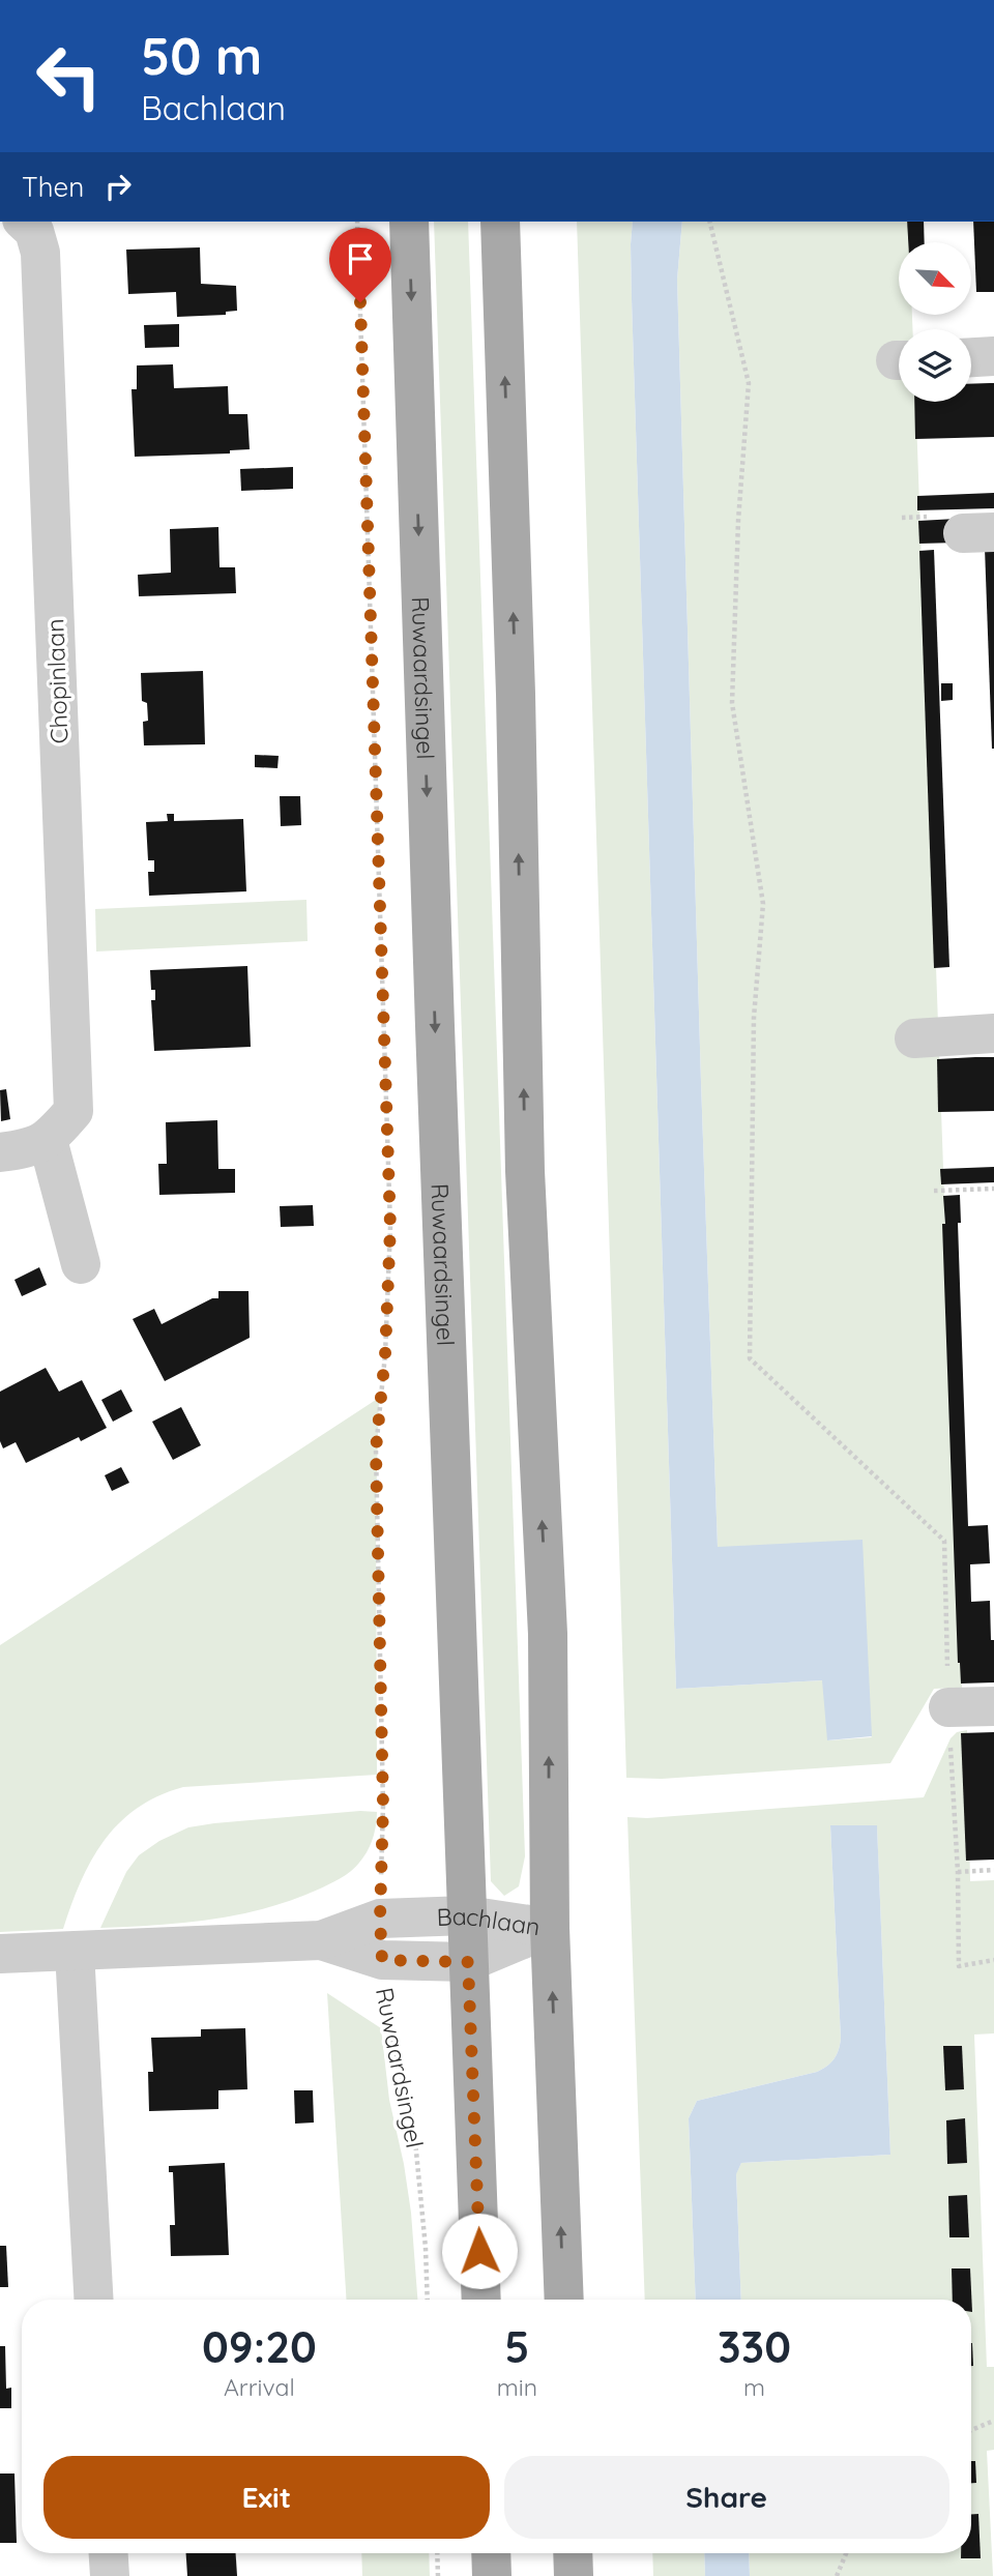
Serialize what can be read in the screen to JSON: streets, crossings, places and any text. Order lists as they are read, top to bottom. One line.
{"streets":{"main road":["Ruwaardsingel"],"street":["Chopinlaan","Bachlaan"]},"crossings":[["Ruwaardsingel","Bachlaan"]],"north":"bottom right","page":{"turn":["50 m","Bachlaan"],"then":"Then","eta":["09:20","Arrival","5","min","330","m"],"buttons":["Exit","Share"]}}
